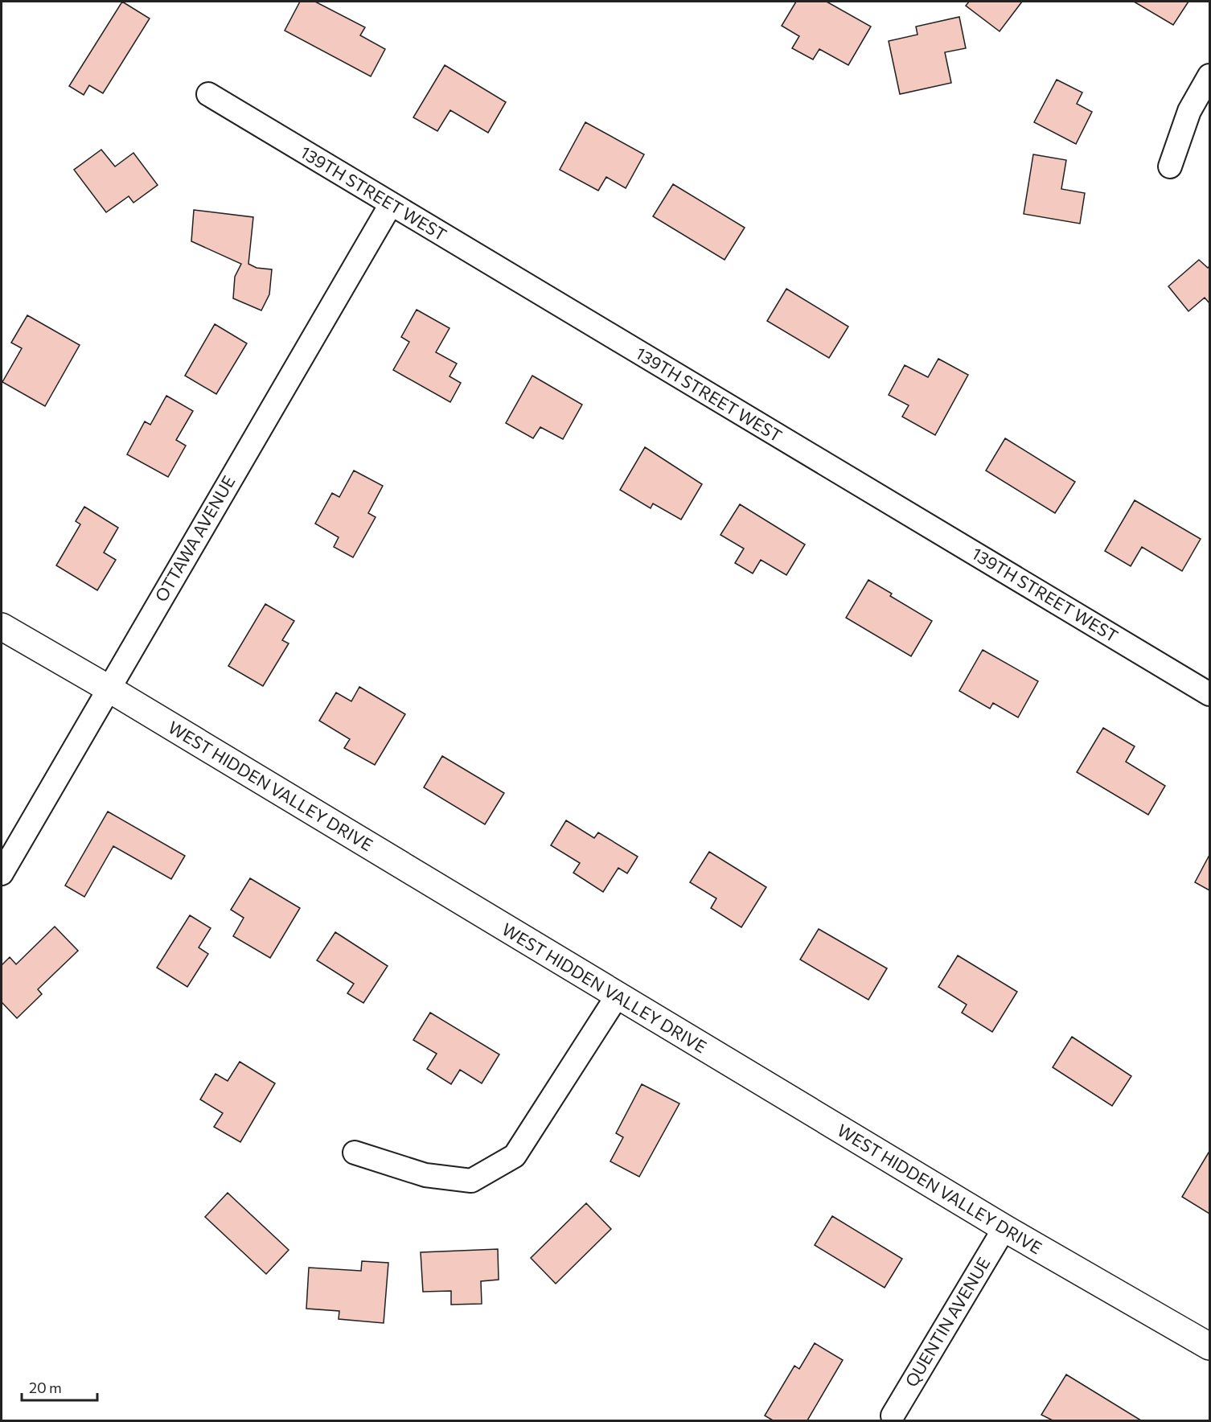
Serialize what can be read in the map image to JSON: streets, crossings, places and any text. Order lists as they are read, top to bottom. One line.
{"streets":{"street":["139TH STREET WEST","OTTAWA AVENUE","WEST HIDDEN VALLEY DRIVE","QUENTIN AVENUE"]},"crossings":[["139TH STREET WEST","OTTAWA AVENUE"],["OTTAWA AVENUE","WEST HIDDEN VALLEY DRIVE"],["WEST HIDDEN VALLEY DRIVE","QUENTIN AVENUE"]],"scale_bar":"20 m"}
